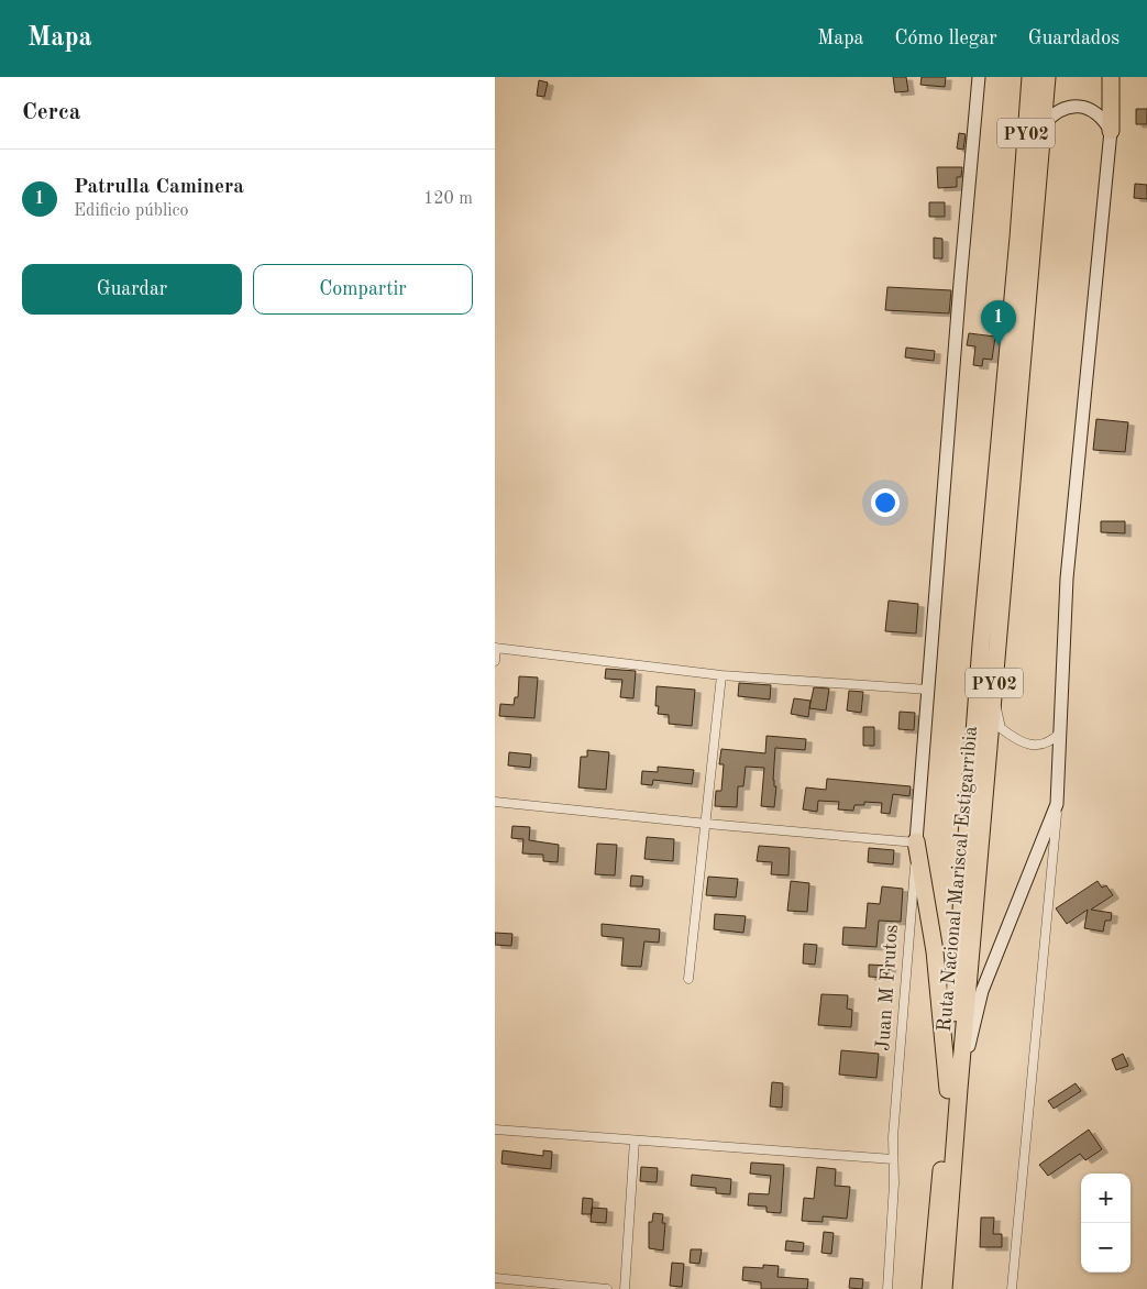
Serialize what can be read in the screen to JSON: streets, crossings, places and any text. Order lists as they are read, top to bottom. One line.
{"streets":{"highway":["PY02","Ruta Nacional Mariscal Estigarribia"],"street":["Juan M Frutos"]},"page":{"header":"Mapa","nav":["Mapa","Cómo llegar","Guardados"],"heading":"Cerca","list":[{"mark":"1","name":"Patrulla Caminera","note":"Edificio público","value":"120 m"}],"buttons":["Guardar","Compartir"],"pins":"1","map_buttons":["+","−"]}}
